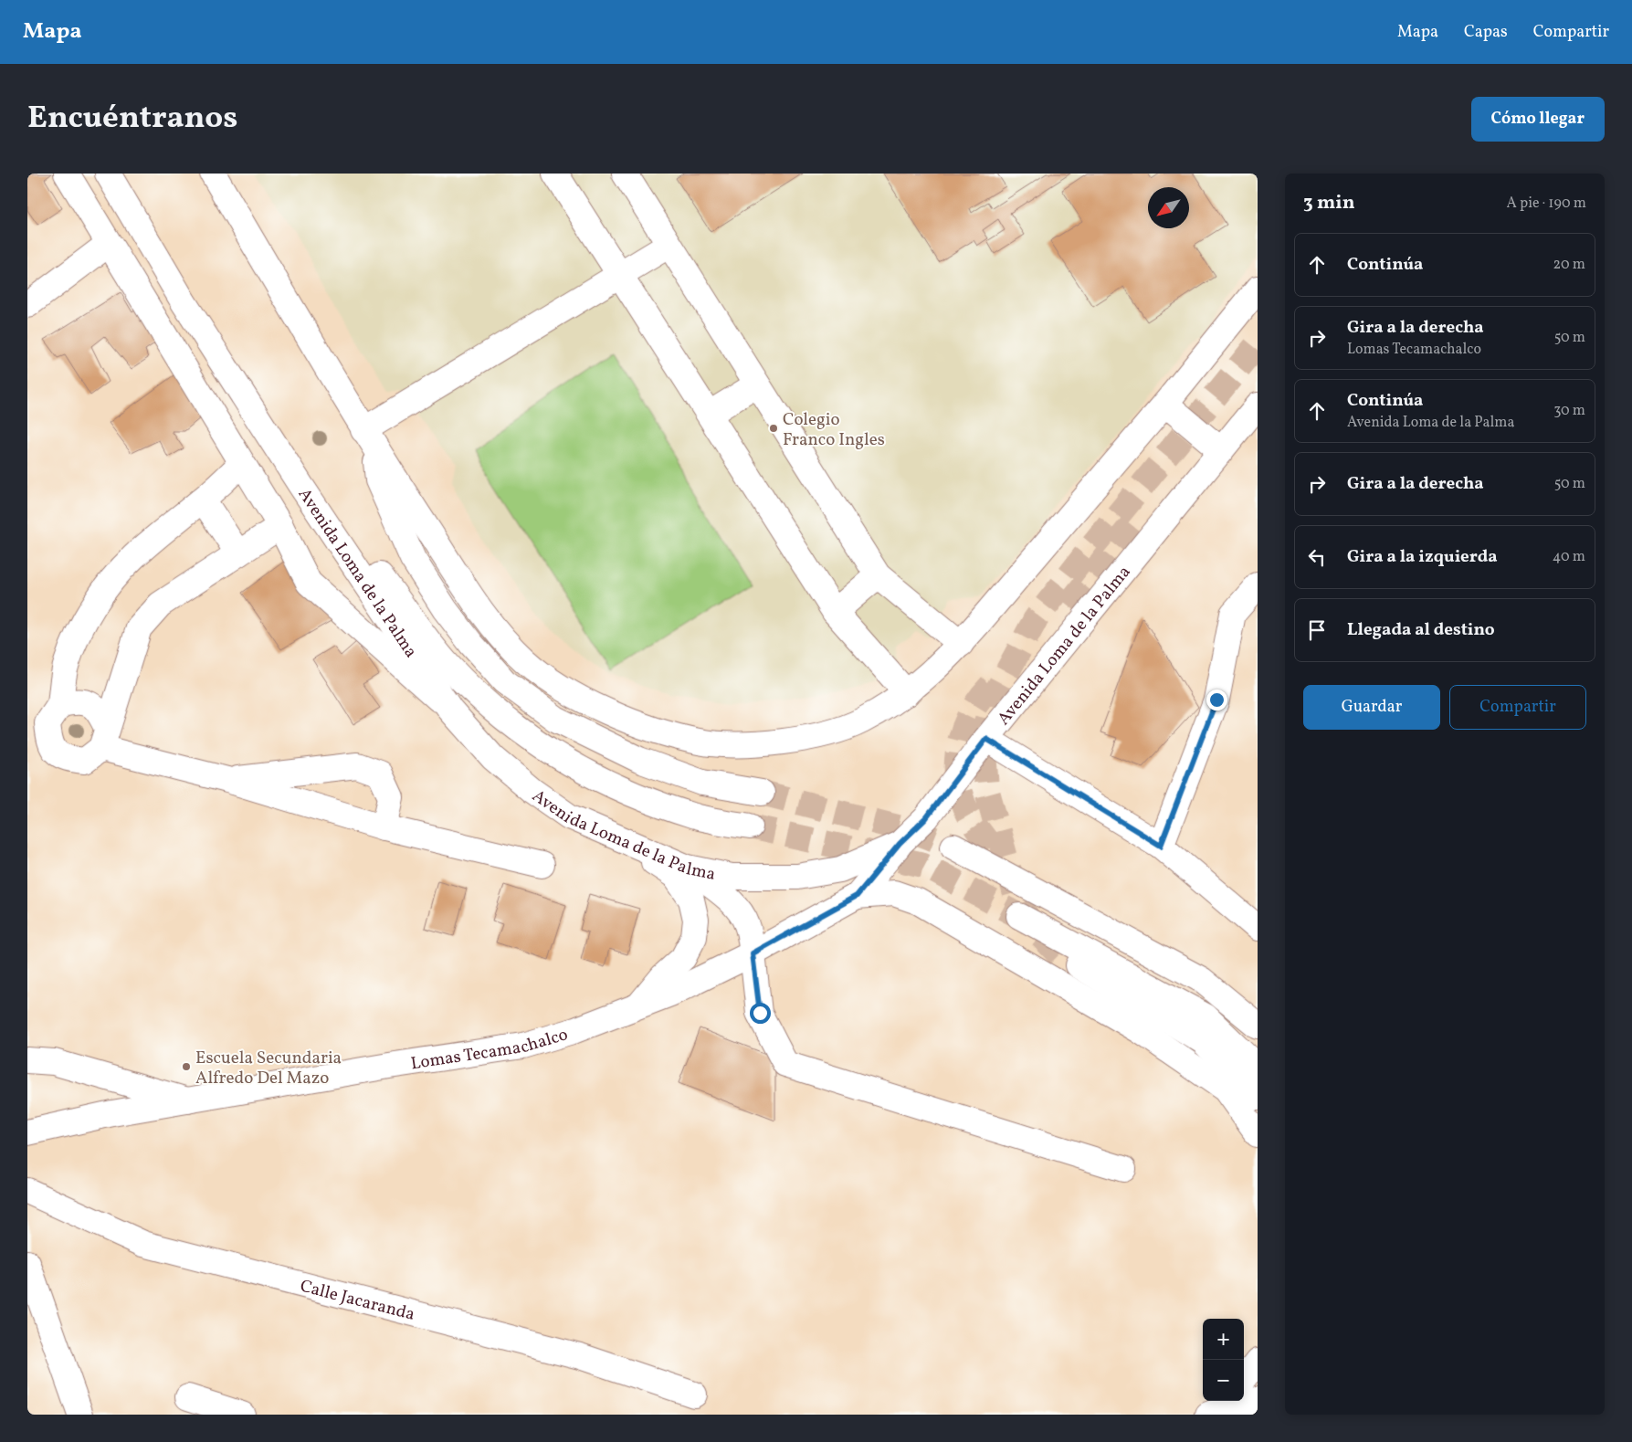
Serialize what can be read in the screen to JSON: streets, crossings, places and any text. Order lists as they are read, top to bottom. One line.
{"streets":{"main road":["Avenida Loma de la Palma","Lomas Tecamachalco","Calle Jacaranda"]},"crossings":[["Avenida Loma de la Palma","Lomas Tecamachalco"]],"places":["Colegio Franco Ingles","Escuela Secundaria Alfredo Del Mazo"],"north":"bottom left","page":{"header":"Mapa","nav":["Mapa","Capas","Compartir"],"title":"Encuéntranos","buttons":["Cómo llegar",["Guardar","Compartir"]],"heading":["3 min","A pie · 190 m"],"list":[["Continúa","20 m"],["Gira a la derecha","Lomas Tecamachalco","50 m"],["Continúa","Avenida Loma de la Palma","30 m"],["Gira a la derecha","50 m"],["Gira a la izquierda","40 m"],"Llegada al destino"],"map_buttons":["+","−"]}}
